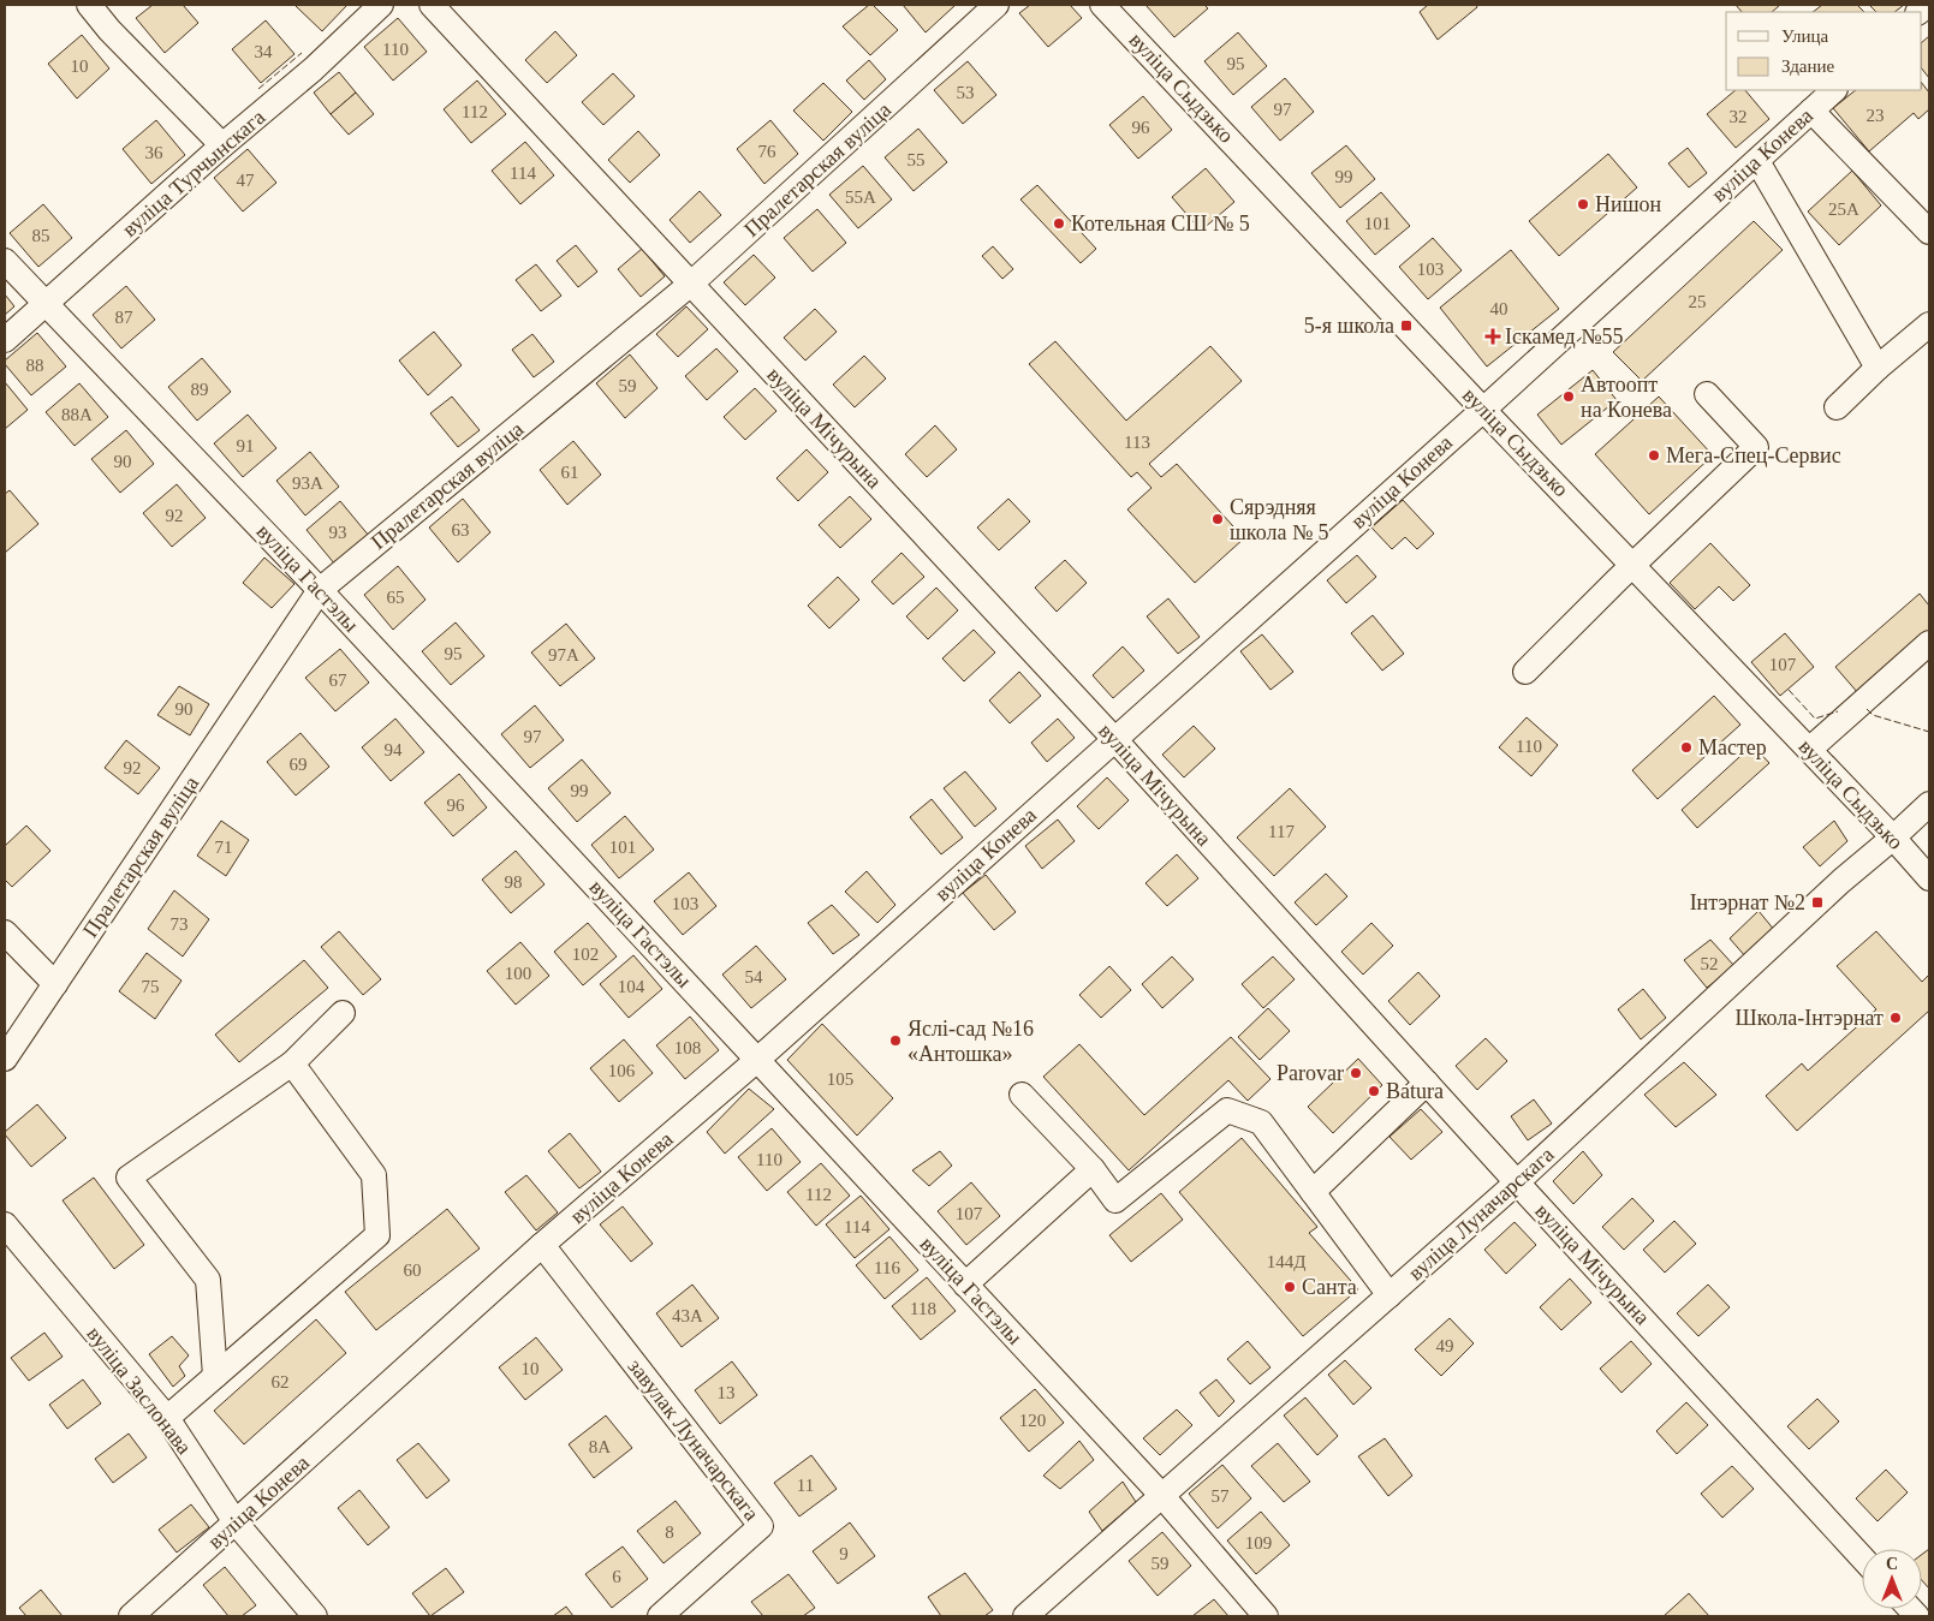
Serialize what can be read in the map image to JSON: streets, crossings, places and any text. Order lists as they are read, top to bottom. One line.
{"streets":{"street":["вуліца Сыдзько","вуліца Конева","Пралетарская вуліца","вуліца Турчынскага","вуліца Мічурына","вуліца Гастэлы","вуліца Луначарскага","вуліца Заслонава","завулак Луначарскага"]},"crossings":[["вуліца Сыдзько","вуліца Конева"],["вуліца Сыдзько","вуліца Луначарскага"],["вуліца Конева","вуліца Мічурына"],["вуліца Конева","вуліца Гастэлы"],["вуліца Конева","вуліца Заслонава"],["вуліца Конева","завулак Луначарскага"],["Пралетарская вуліца","вуліца Мічурына"],["Пралетарская вуліца","вуліца Гастэлы"],["вуліца Турчынскага","вуліца Гастэлы"],["вуліца Мічурына","вуліца Луначарскага"],["вуліца Гастэлы","вуліца Луначарскага"]],"places":{"other":["Нишон","Котельная СШ № 5","Автоопт на Конева","Мега-Спец-Сервис","Сярэдняя школа № 5","Мастер","Школа-Інтэрнат","Яслі-сад №16 «Антошка»","Parovar","Batura","Санта"],"transit":["5-я школа","Інтэрнат №2"],"health":["Іскамед №55"]},"house_numbers":["110","34","95","10","53","97","112","23","32","96","76","36","55","114","99","47","55А","25А","101","85","103","25","40","87","88","59","89","88А","113","91","90","61","93А","92","63","93","65","95","97А","107","67","90","97","110","94","69","92","99","96","117","71","101","98","103","73","102","52","100","54","75","104","108","106","105","110","112","107","114","144Д","116","60","118","43А","49","10","62","13","120","8А","11","57","8","109","9","59","6"],"legend":["Улица","Здание"],"north":"top"}
